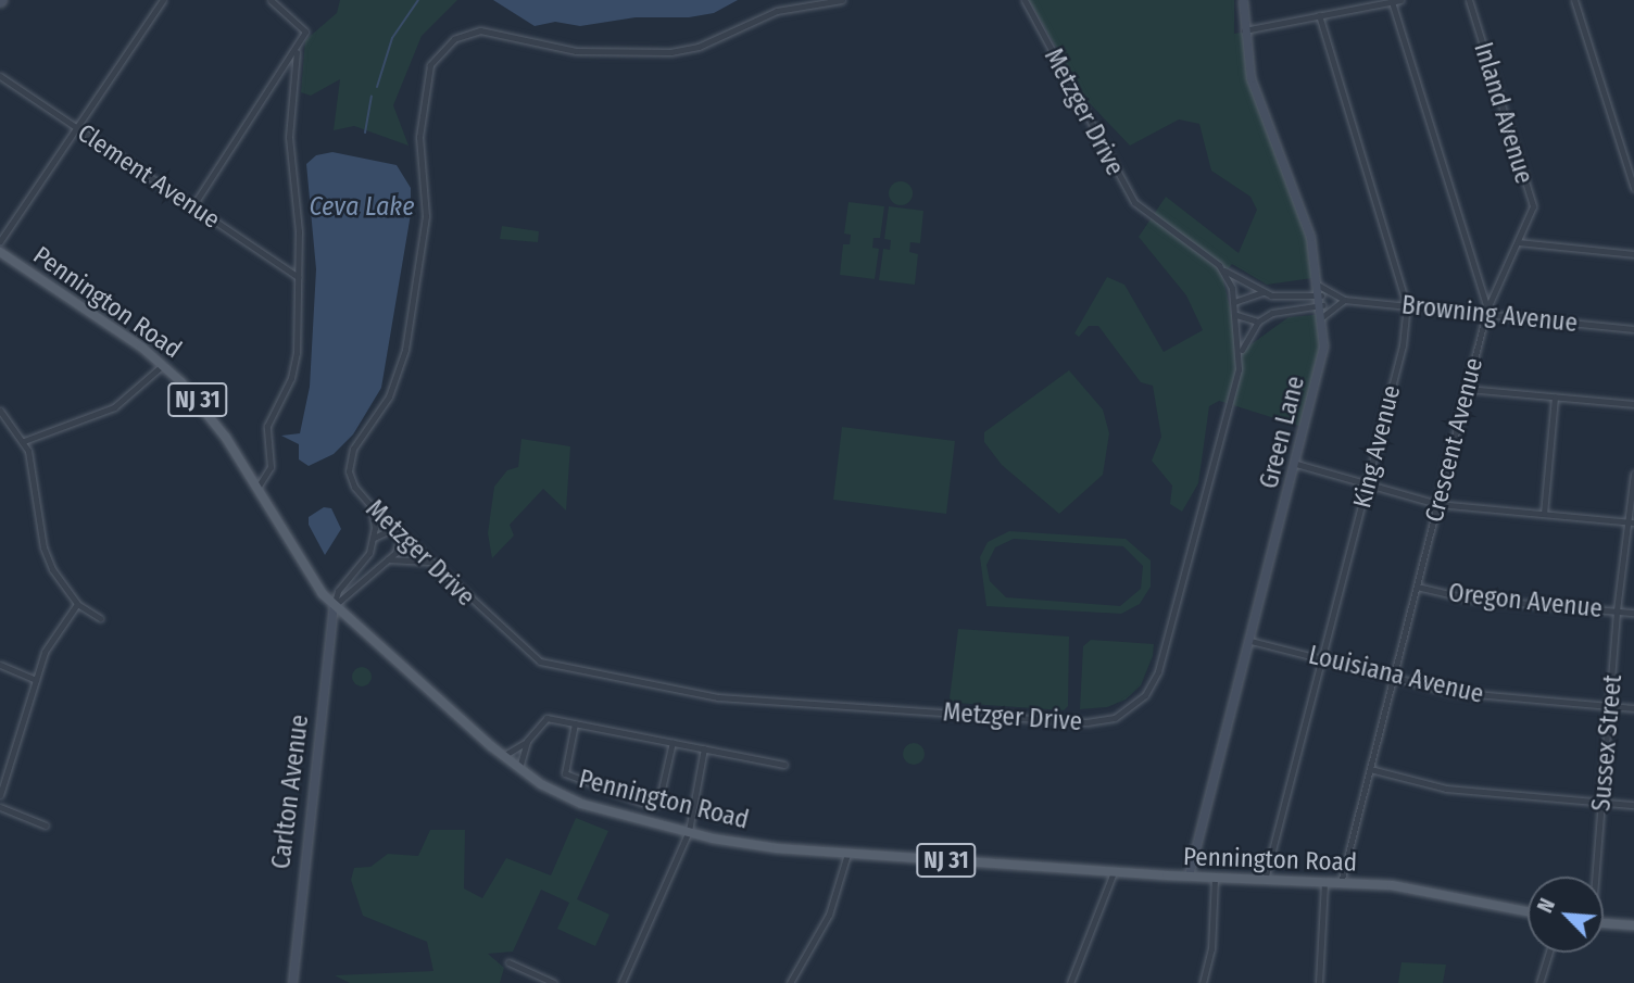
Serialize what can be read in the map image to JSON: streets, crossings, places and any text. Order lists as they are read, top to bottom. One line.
{"streets":{"main road":["Pennington Road","NJ 31"],"street":["Metzger Drive","Inland Avenue","Clement Avenue","Browning Avenue","Green Lane","Crescent Avenue","King Avenue","Oregon Avenue","Louisiana Avenue","Sussex Street","Carlton Avenue"]},"crossings":[["Inland Avenue","Browning Avenue"],["Inland Avenue","Crescent Avenue"],["Pennington Road","Green Lane"],["Pennington Road","Crescent Avenue"],["Pennington Road","King Avenue"],["Pennington Road","Carlton Avenue"],["Browning Avenue","Crescent Avenue"],["Browning Avenue","King Avenue"],["Green Lane","Louisiana Avenue"],["Crescent Avenue","Oregon Avenue"],["Crescent Avenue","Louisiana Avenue"],["King Avenue","Louisiana Avenue"],["Oregon Avenue","Sussex Street"],["Louisiana Avenue","Sussex Street"]],"water":["Ceva Lake"],"north":"top left"}
